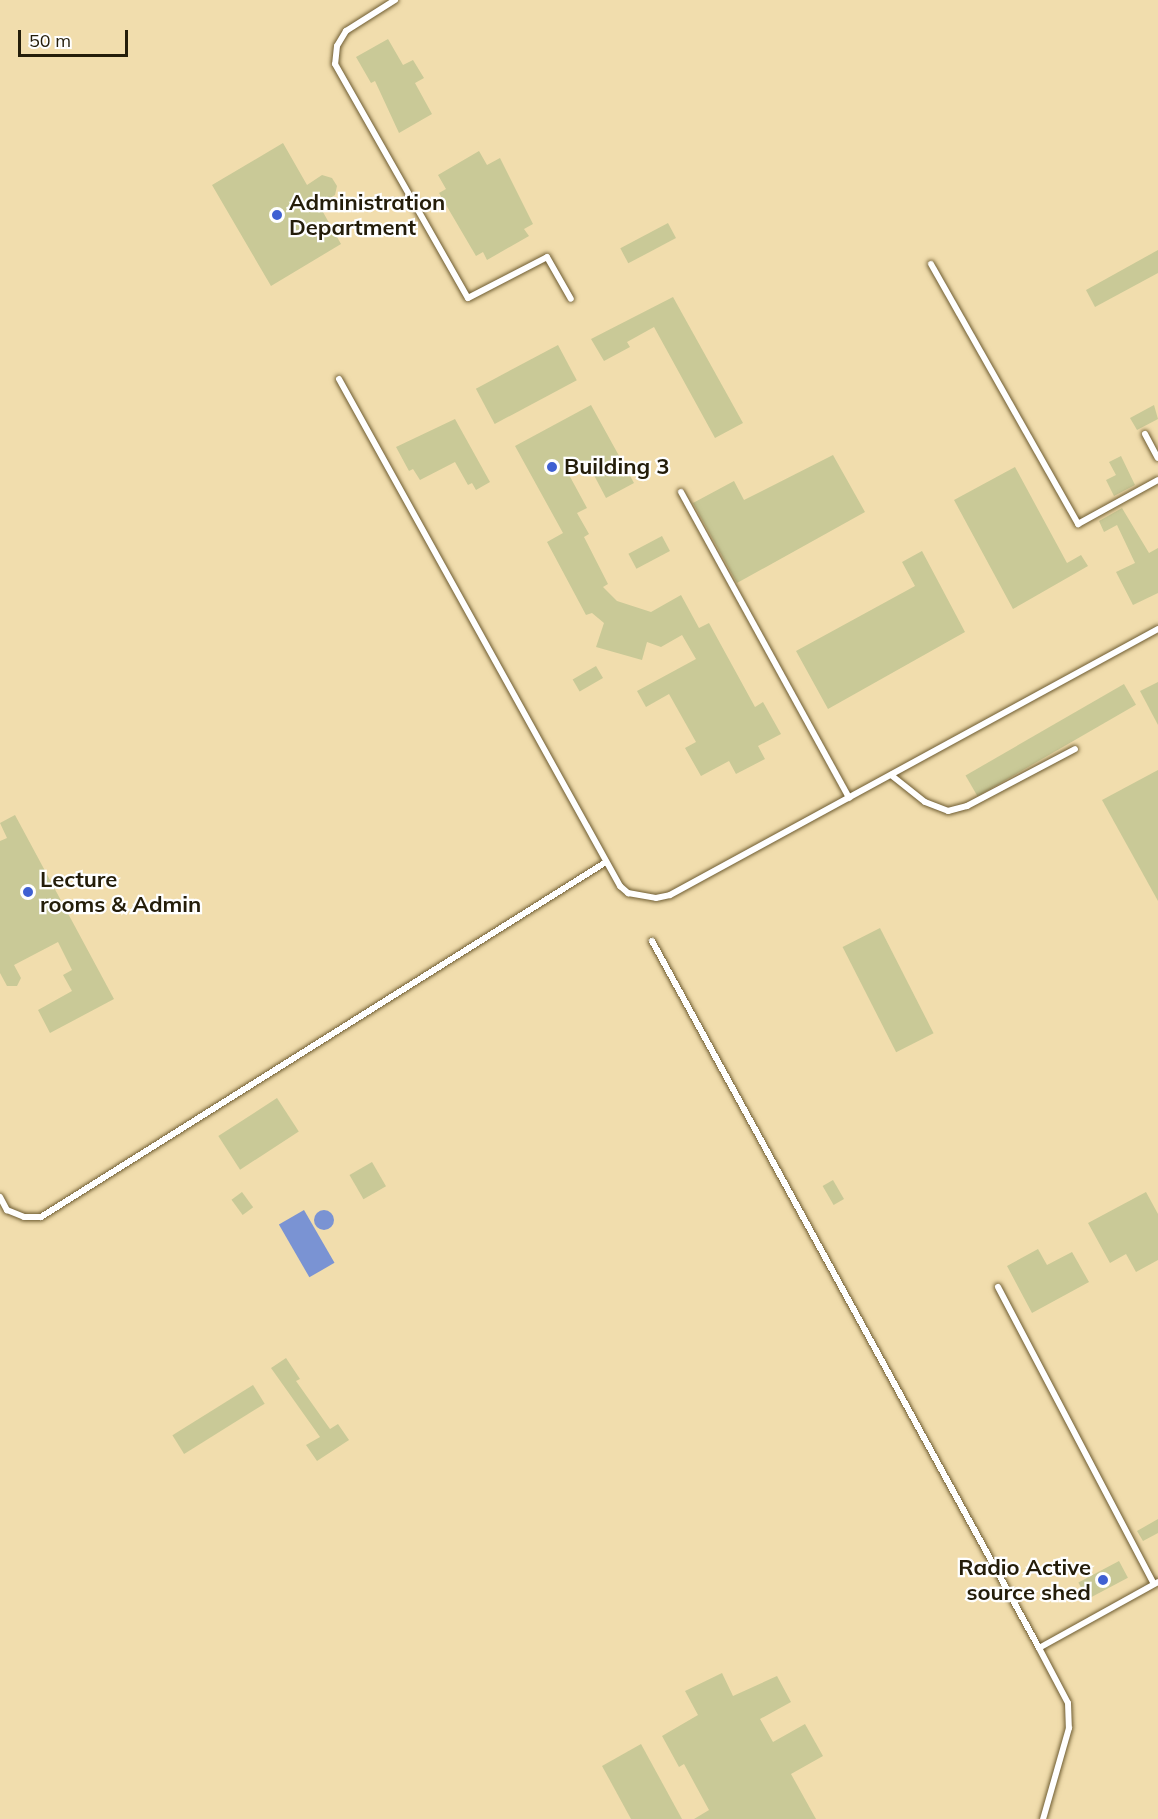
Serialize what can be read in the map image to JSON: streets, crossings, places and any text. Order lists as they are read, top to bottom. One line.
{"places":["Administration Department","Building 3","Lecture rooms & Admin","Radio Active source shed"],"scale_bar":"50 m"}
